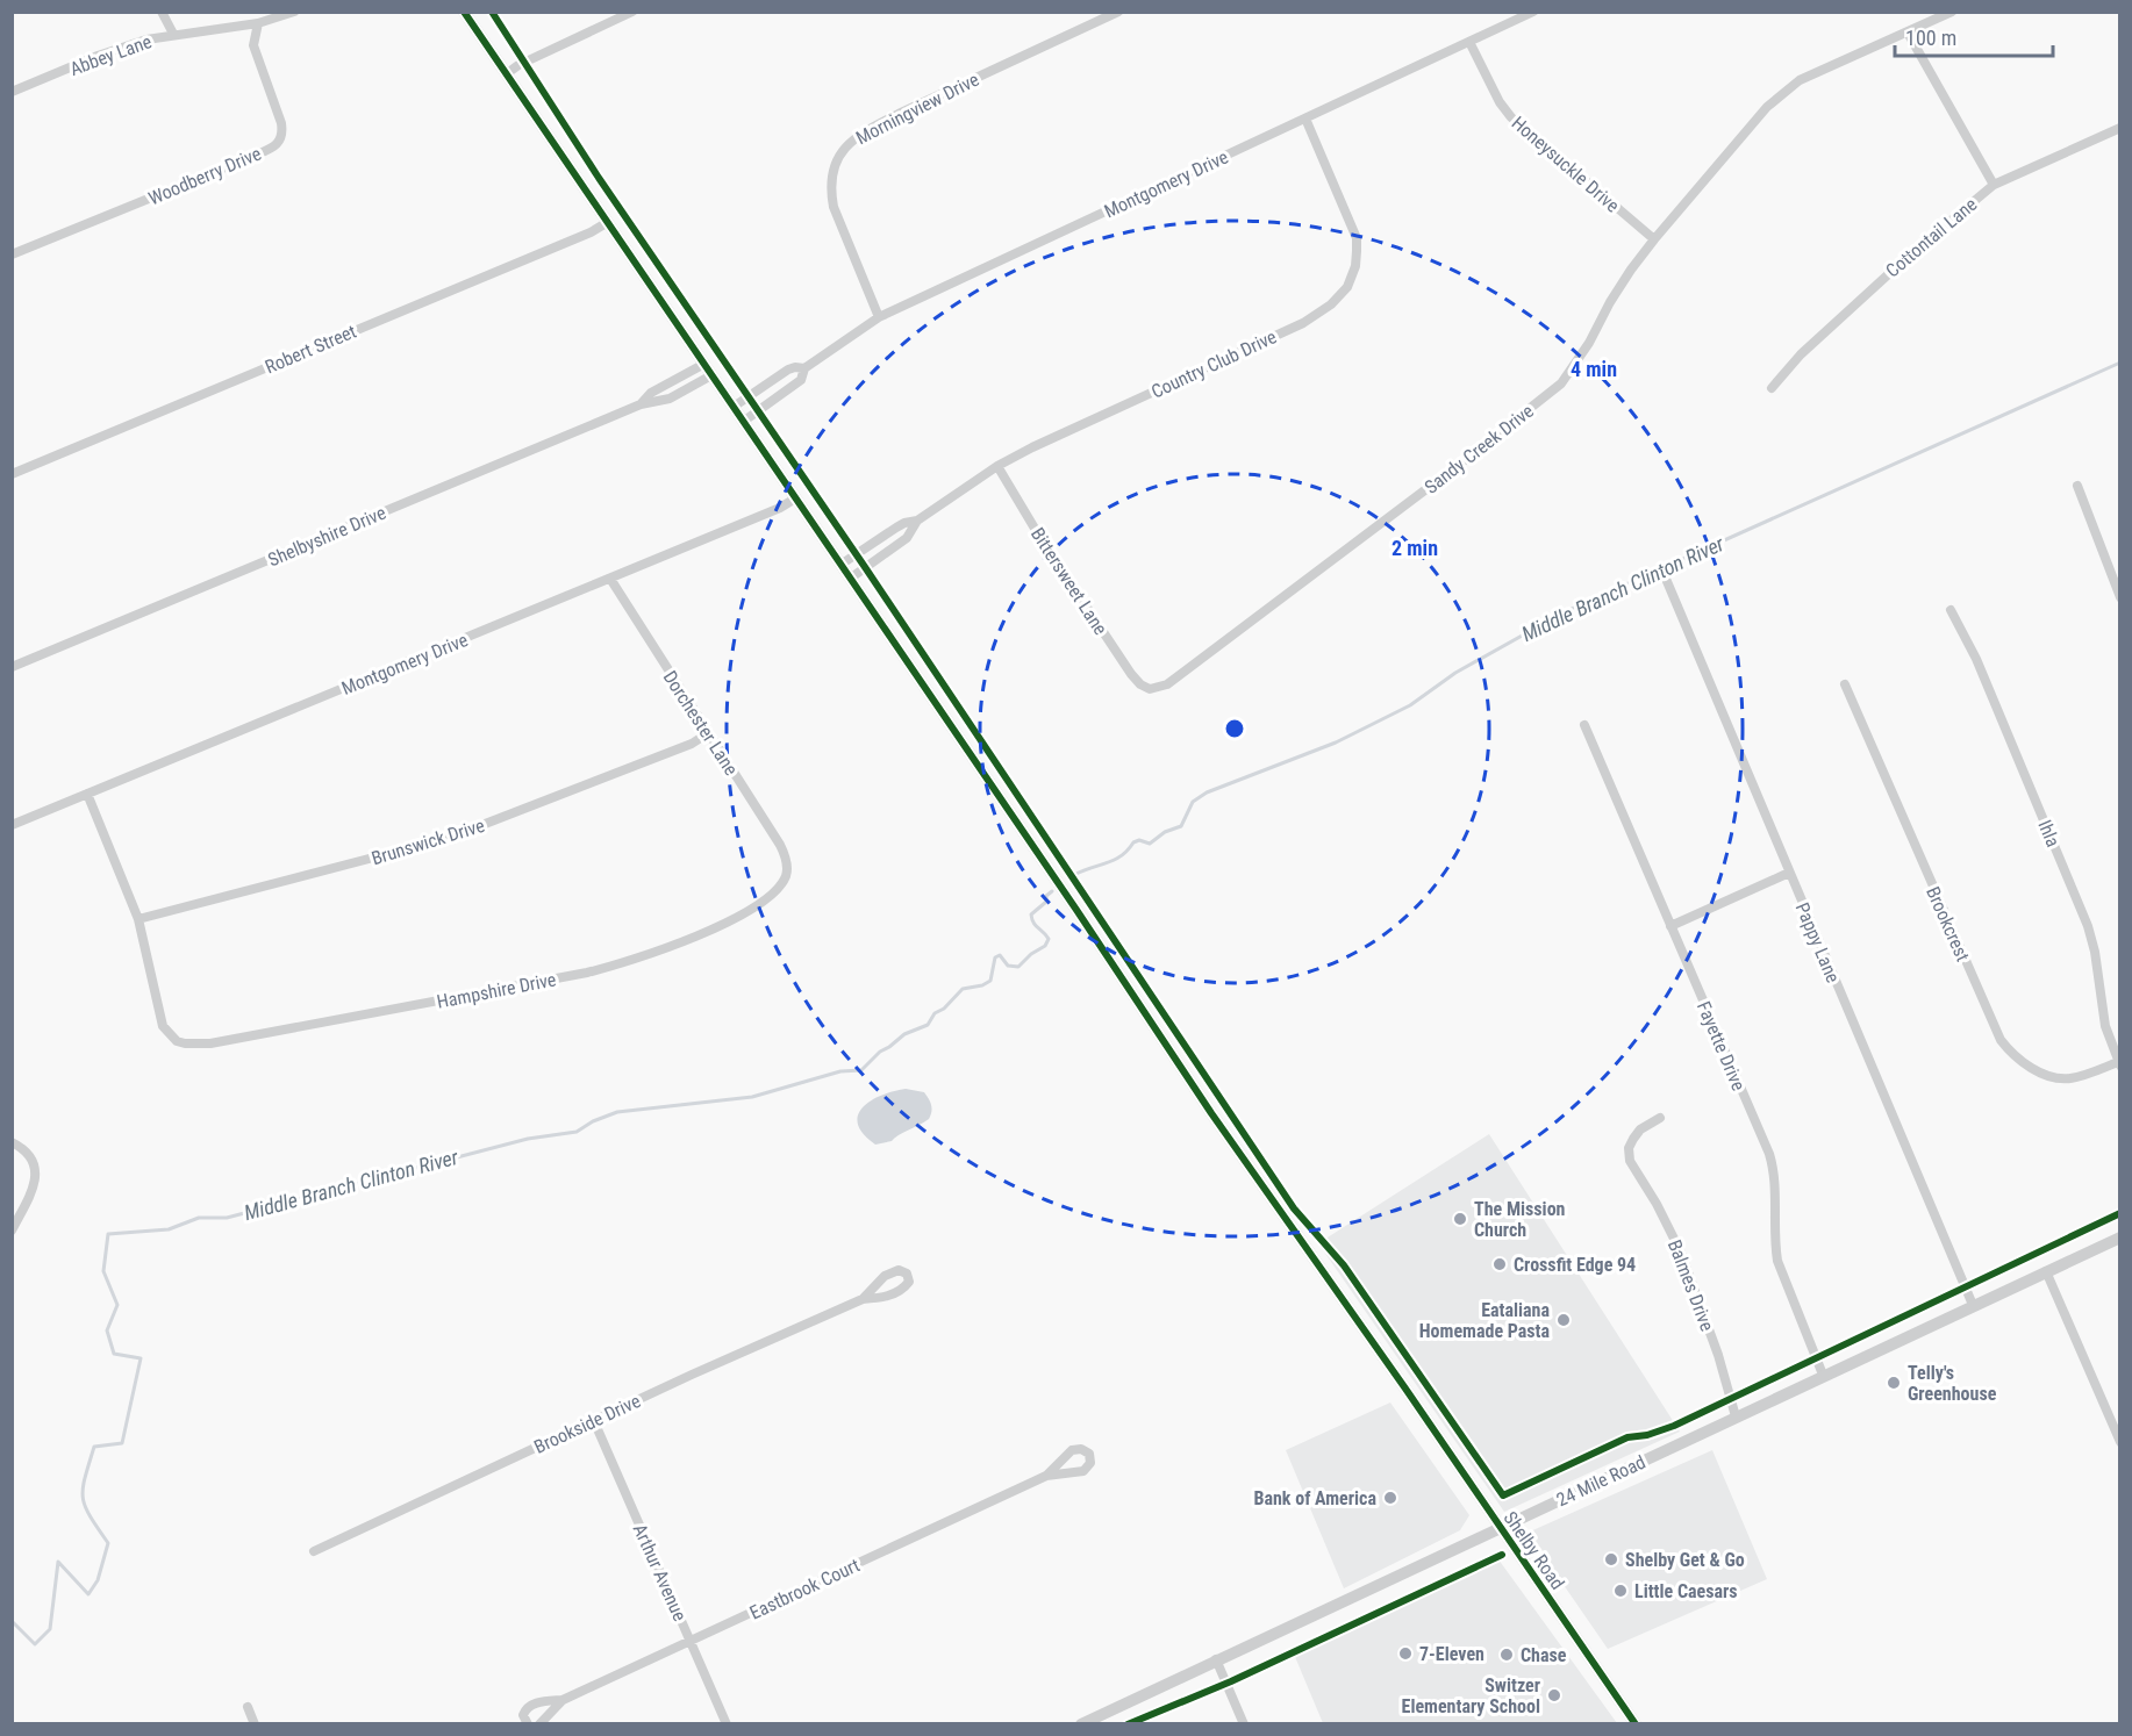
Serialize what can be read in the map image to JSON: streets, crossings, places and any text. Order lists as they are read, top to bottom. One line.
{"streets":{"street":["Abbey Lane","Morningview Drive","Honeysuckle Drive","Woodberry Drive","Montgomery Drive","Cottontail Lane","Robert Street","Country Club Drive","Sandy Creek Drive","Shelbyshire Drive","Bittersweet Lane","Dorchester Lane","Ihla","Brunswick Drive","Brookcrest","Pappy Lane","Hampshire Drive","Fayette Drive","Balmes Drive","Brookside Drive","24 Mile Road","Shelby Road","Arthur Avenue","Eastbrook Court"]},"crossings":[["Abbey Lane","Woodberry Drive"],["Morningview Drive","Montgomery Drive"],["Honeysuckle Drive","Montgomery Drive"],["Honeysuckle Drive","Sandy Creek Drive"],["Montgomery Drive","Country Club Drive"],["Montgomery Drive","Dorchester Lane"],["Montgomery Drive","Shelby Road"],["Robert Street","Shelby Road"],["Country Club Drive","Bittersweet Lane"],["Country Club Drive","Shelby Road"],["Sandy Creek Drive","Bittersweet Lane"],["Shelbyshire Drive","Shelby Road"],["Dorchester Lane","Brunswick Drive"],["Dorchester Lane","Hampshire Drive"],["Ihla","Brookcrest"],["Brunswick Drive","Hampshire Drive"],["Pappy Lane","24 Mile Road"],["Fayette Drive","24 Mile Road"],["Balmes Drive","24 Mile Road"],["Brookside Drive","Arthur Avenue"],["24 Mile Road","Shelby Road"],["Arthur Avenue","Eastbrook Court"]],"water":["Middle Branch Clinton River"],"places":["The Mission Church","Crossfit Edge 94","Eataliana Homemade Pasta","Telly's Greenhouse","Bank of America","Shelby Get & Go","Little Caesars","7-Eleven","Chase","Switzer Elementary School"],"scale_bar":"100 m","rings":["4 min","2 min"]}
